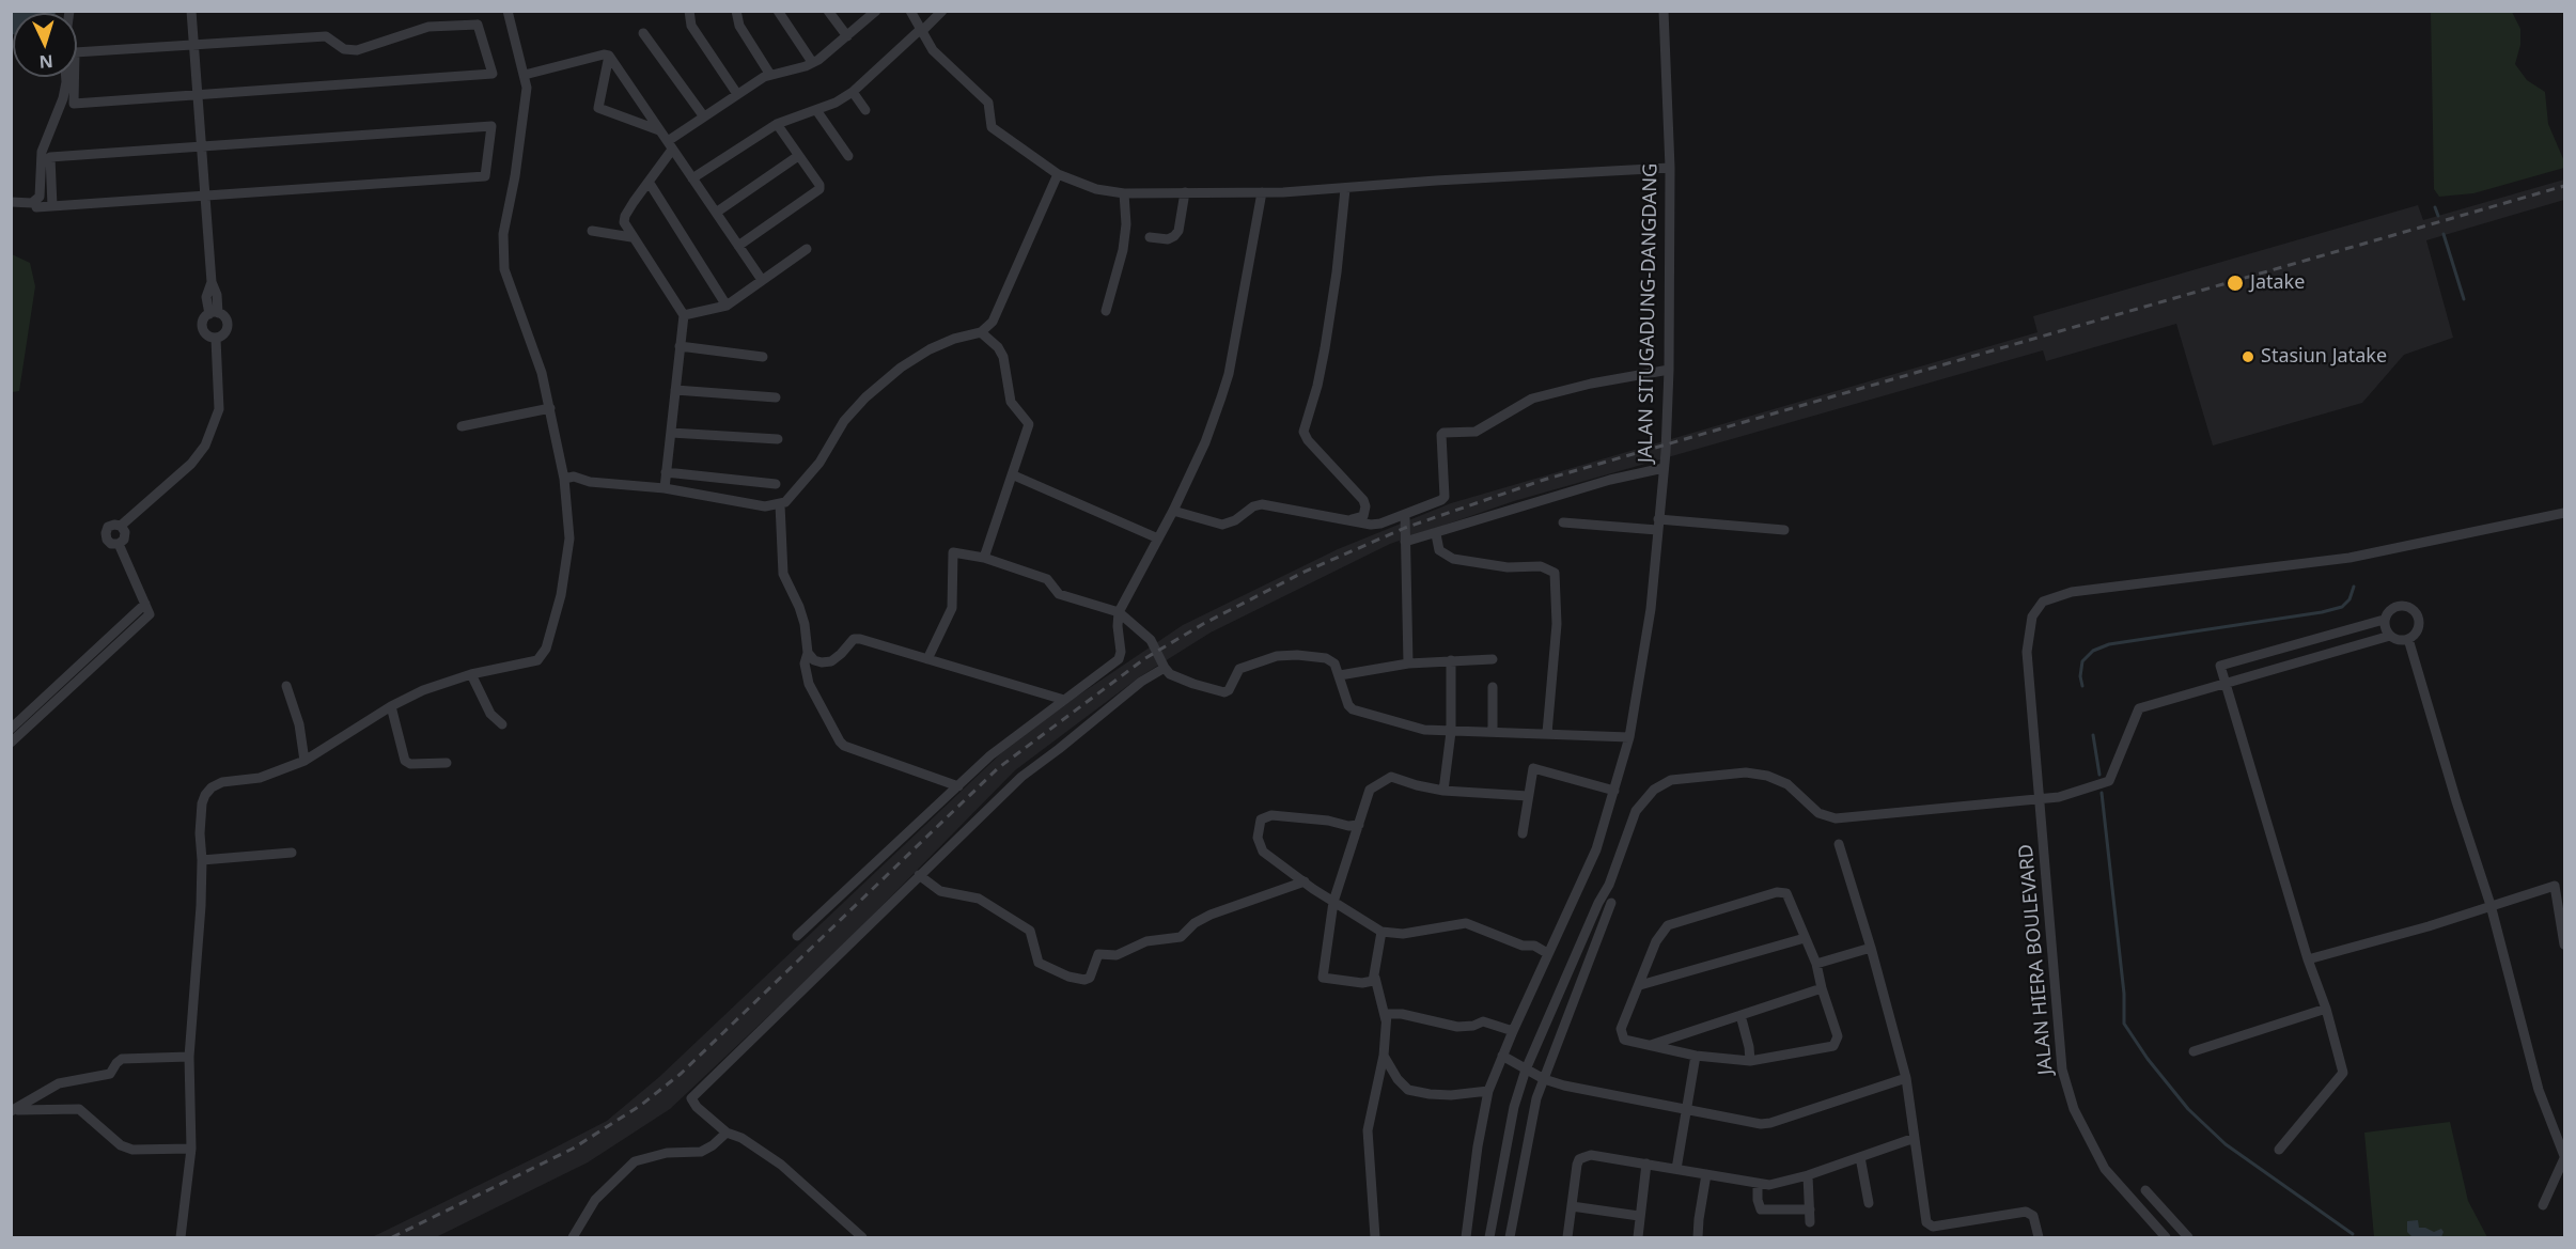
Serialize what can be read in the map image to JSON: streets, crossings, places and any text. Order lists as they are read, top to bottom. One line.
{"streets":{"street":["JALAN SITUGADUNG-DANGDANG","JALAN HIERA BOULEVARD"]},"places":["Jatake","Stasiun Jatake"],"north":"bottom"}
